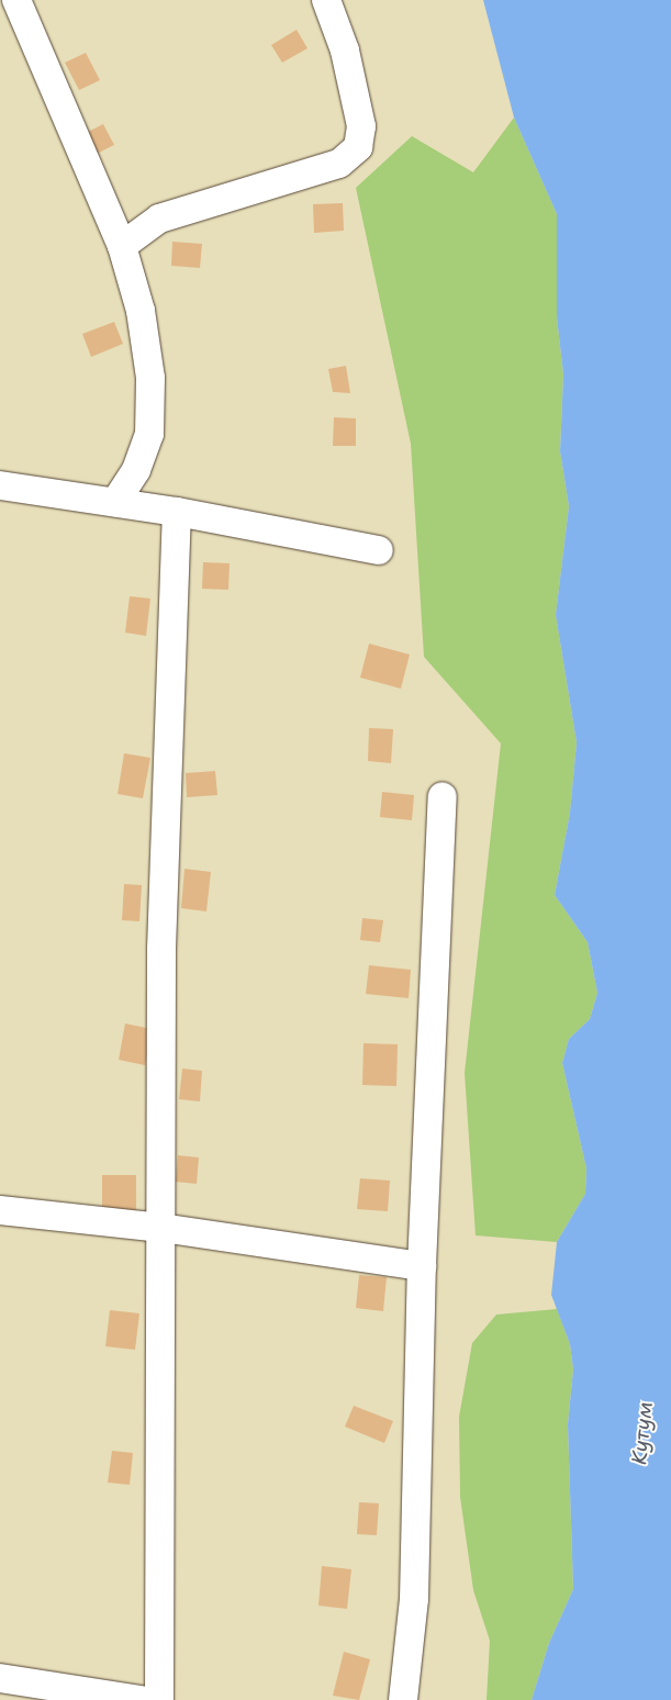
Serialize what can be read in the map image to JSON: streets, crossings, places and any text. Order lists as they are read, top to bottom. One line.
{"water":["Кутум"]}
